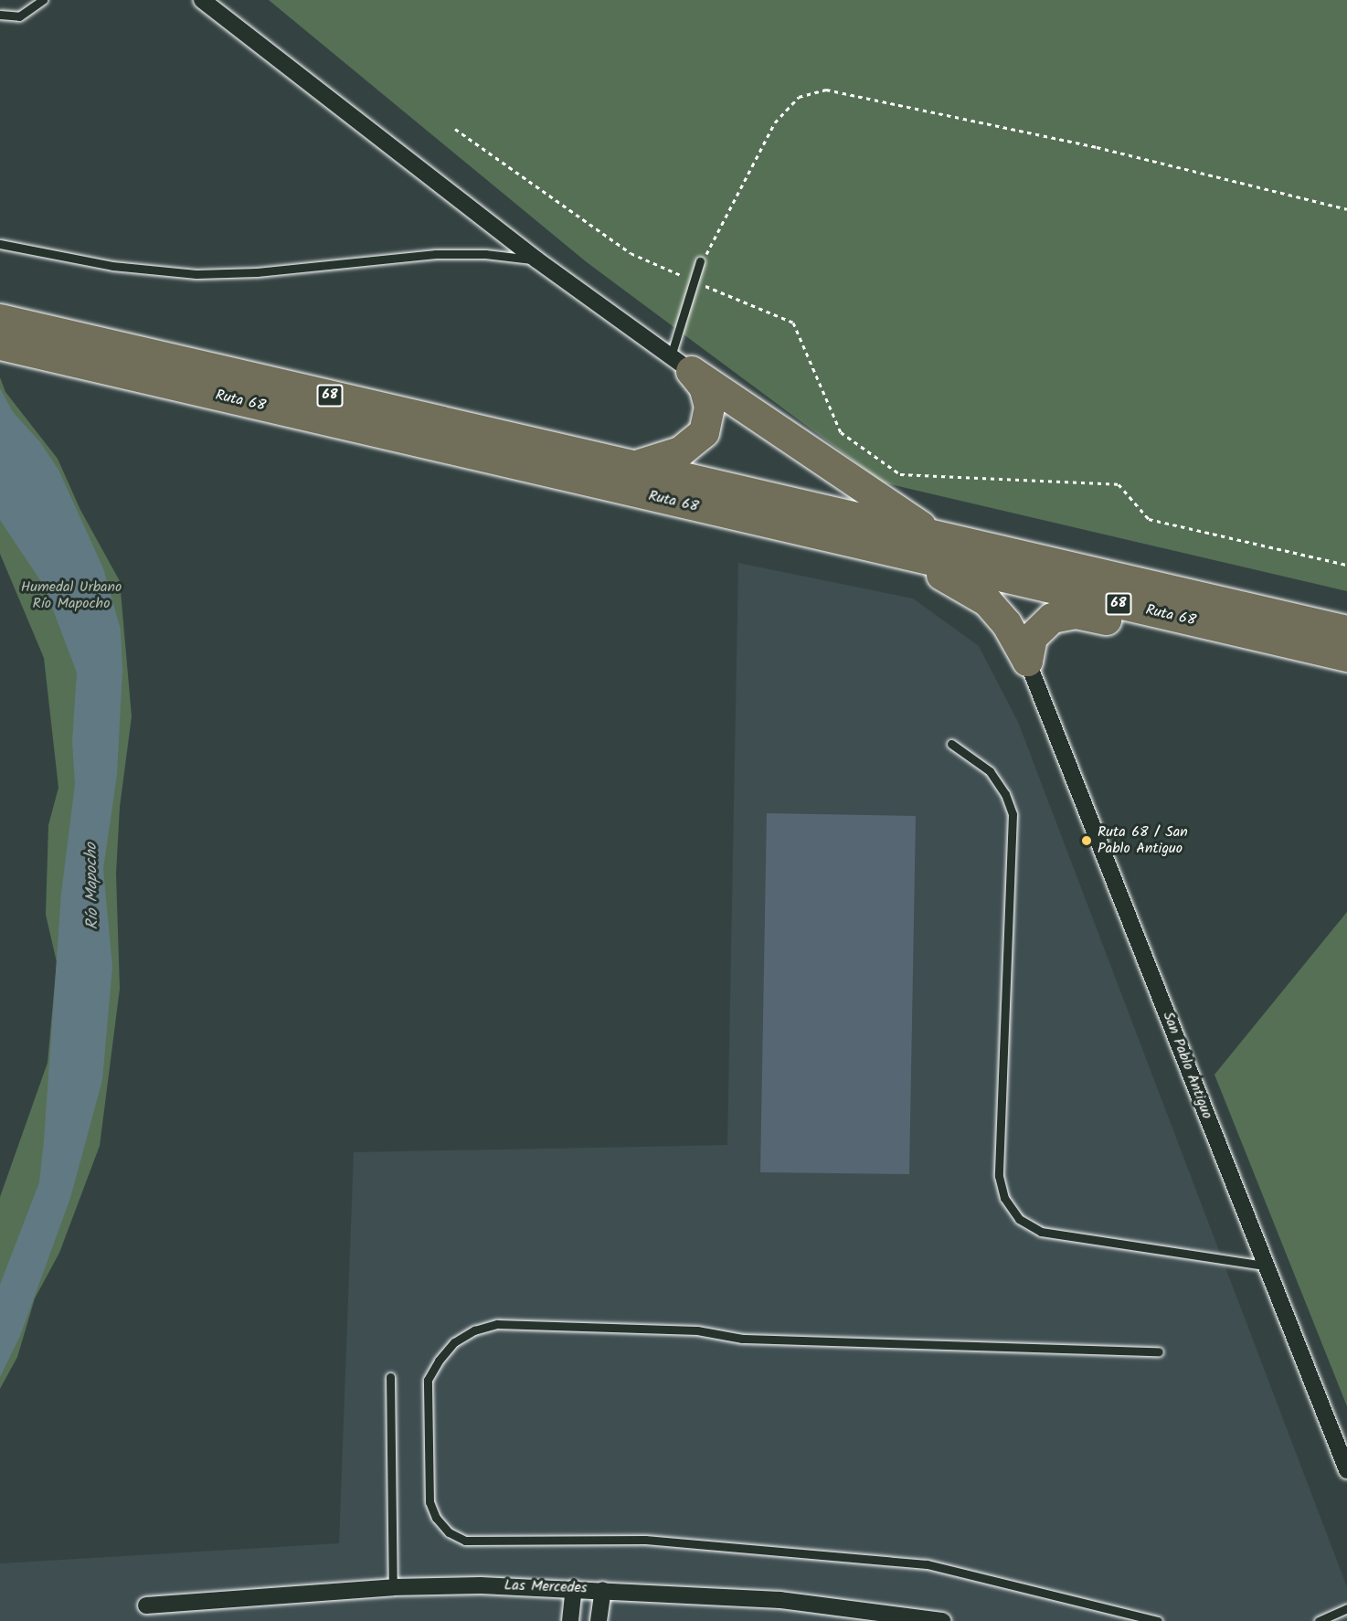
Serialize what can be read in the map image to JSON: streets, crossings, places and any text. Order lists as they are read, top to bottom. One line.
{"streets":{"highway":["68","Ruta 68"],"street":["San Pablo Antiguo","Las Mercedes"]},"water":["Río Mapocho"],"parks":["Humedal Urbano Río Mapocho"],"places":["Ruta 68 / San Pablo Antiguo"]}
